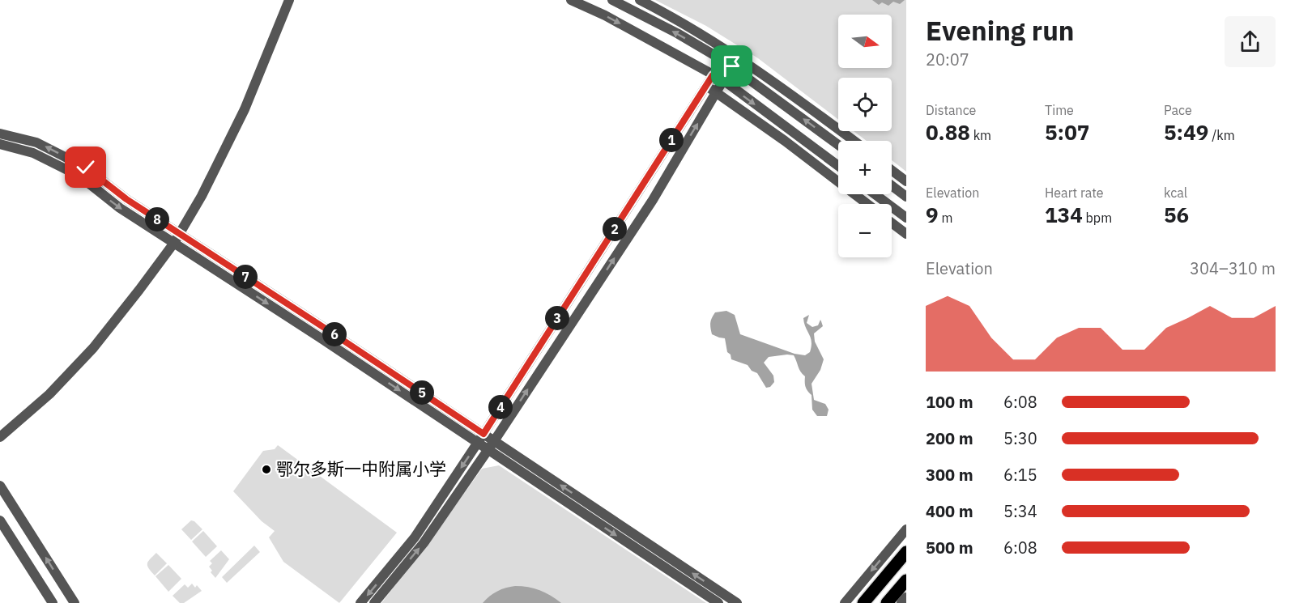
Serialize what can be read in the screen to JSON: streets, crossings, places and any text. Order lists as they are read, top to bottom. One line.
{"places":["鄂尔多斯一中附属小学"],"north":"right","page":{"heading":["Evening run","20:07"],"map_buttons":["+","−"],"stats":[["Distance","0.88 km"],["Time","5:07"],["Pace","5:49 /km"],["Elevation","9 m"],["Heart rate","134 bpm"],["kcal","56"]],"pins":["1","8","2","7","3","6","5","4"],"chart":["Elevation","304–310 m"],"list":[{"name":"100 m","note":"6:08"},{"name":"200 m","note":"5:30"},{"name":"300 m","note":"6:15"},{"name":"400 m","note":"5:34"},{"name":"500 m","note":"6:08"}]}}
